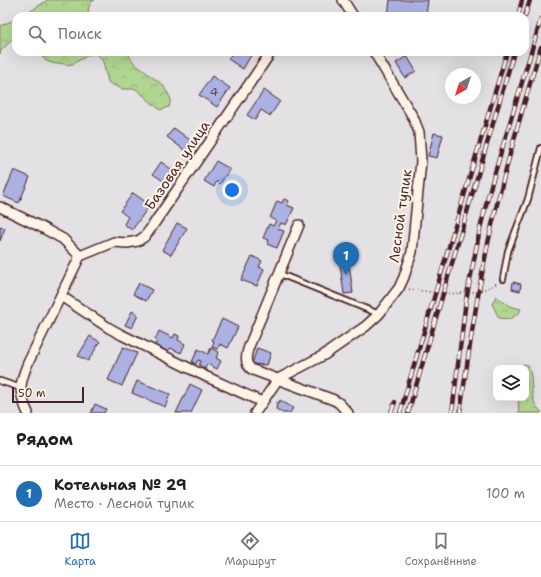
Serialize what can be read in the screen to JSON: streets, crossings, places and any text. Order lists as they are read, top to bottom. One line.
{"streets":{"street":["Базовая улица","Лесной тупик"]},"house_numbers":["4"],"scale_bar":"50 m","north":"bottom left","page":{"search":"Поиск","pins":"1","scale":"50 m","heading":"Рядом","list":[{"mark":"1","name":"Котельная № 29","note":"Место · Лесной тупик","value":"100 m"}],"nav":["Карта","Маршрут","Сохранённые"]}}
